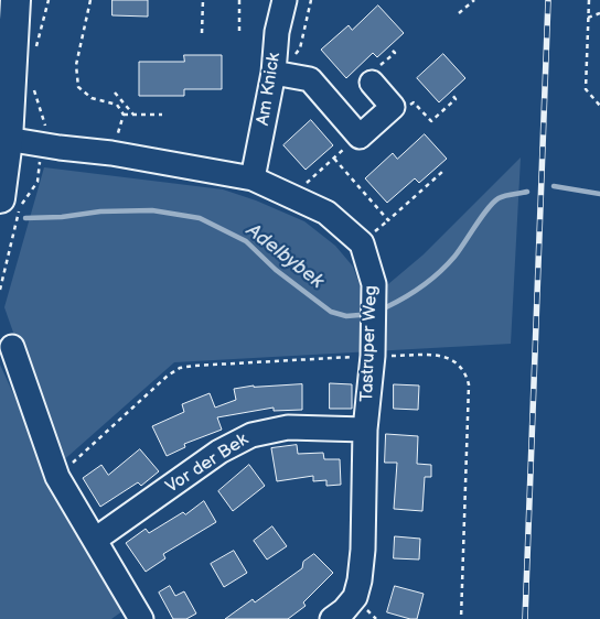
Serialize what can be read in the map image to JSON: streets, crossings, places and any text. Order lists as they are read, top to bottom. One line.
{"streets":{"street":["Am Knick","Tastruper Weg","Vor der Bek"]},"crossings":[["Am Knick","Tastruper Weg"],["Tastruper Weg","Vor der Bek"]],"water":["Adelbybek"]}
